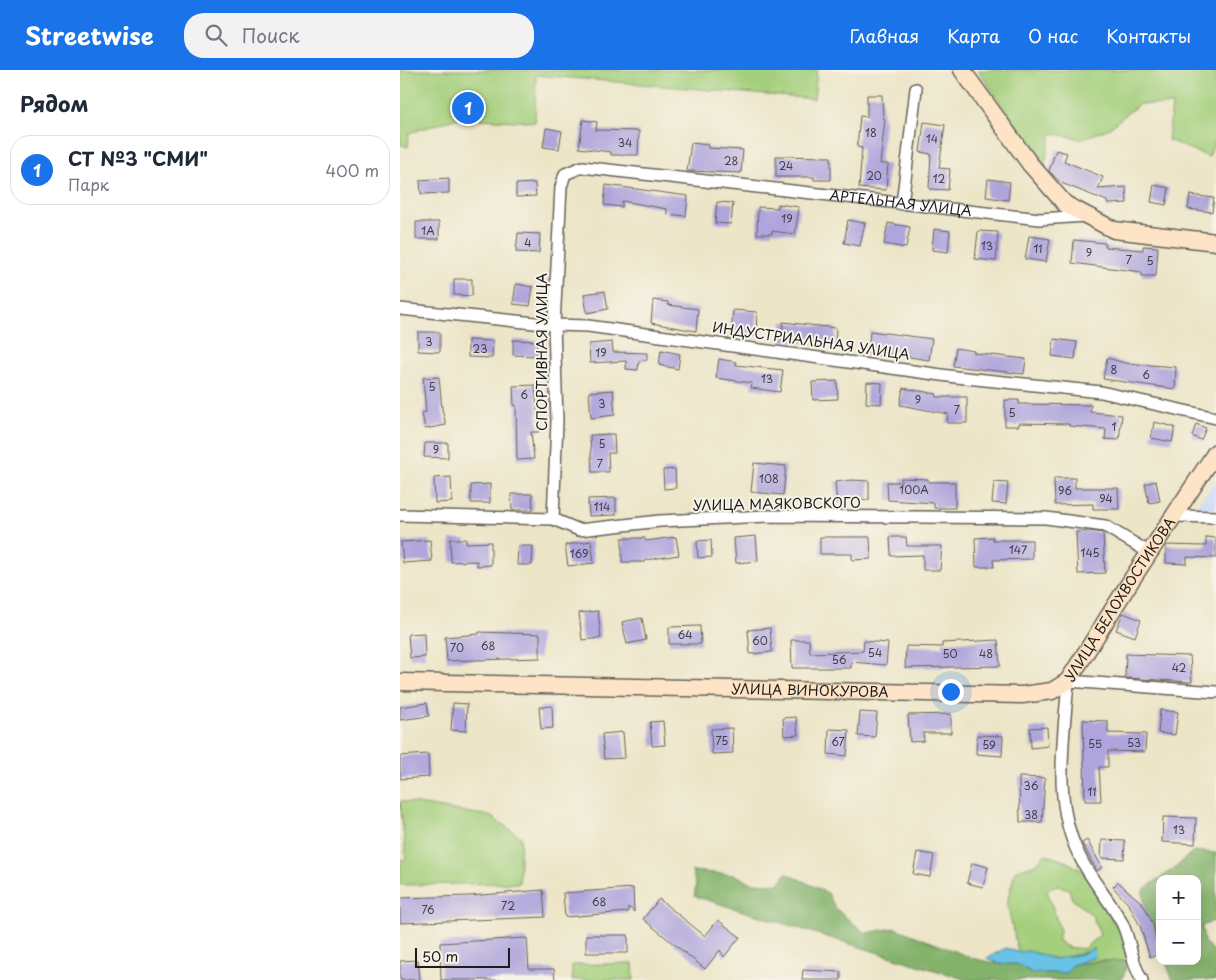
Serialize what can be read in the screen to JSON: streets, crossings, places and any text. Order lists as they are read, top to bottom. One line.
{"streets":{"main road":["УЛИЦА БЕЛОХВОСТИКОВА","УЛИЦА ВИНОКУРОВА"],"street":["АРТЕЛЬНАЯ УЛИЦА","ИНДУСТРИАЛЬНАЯ УЛИЦА","СПОРТИВНАЯ УЛИЦА","УЛИЦА МАЯКОВСКОГО"]},"crossings":[["АРТЕЛЬНАЯ УЛИЦА","СПОРТИВНАЯ УЛИЦА"],["ИНДУСТРИАЛЬНАЯ УЛИЦА","СПОРТИВНАЯ УЛИЦА"],["СПОРТИВНАЯ УЛИЦА","УЛИЦА МАЯКОВСКОГО"],["УЛИЦА МАЯКОВСКОГО","УЛИЦА БЕЛОХВОСТИКОВА"],["УЛИЦА БЕЛОХВОСТИКОВА","УЛИЦА ВИНОКУРОВА"]],"house_numbers":["18","14","34","28","24","20","12","19","1А","4","13","11","9","7","5","3","23","19","8","6","13","5","6","9","3","7","5","1","5","9","7","108","100А","96","94","114","147","145","169","64","60","68","70","54","50","48","56","42","75","67","53","55","59","36","11","38","13","68","72","76"],"scale_bar":"50 m","page":{"header":"Streetwise","search":"Поиск","nav":["Главная","Карта","О нас","Контакты"],"heading":"Рядом","pins":"1","list":[{"mark":"1","name":"СТ №3 \"СМИ\"","note":"Парк","value":"400 m"}],"map_buttons":["+","−"],"scale":"50 m"}}
